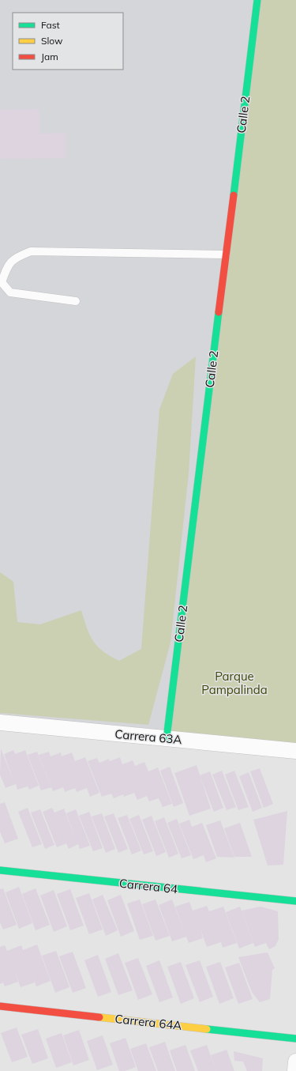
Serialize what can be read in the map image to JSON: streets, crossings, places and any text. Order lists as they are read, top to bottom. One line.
{"streets":{"street":["Calle 2","Carrera 63A","Carrera 64","Carrera 64A"]},"crossings":[["Calle 2","Carrera 63A"]],"parks":["Parque Pampalinda"],"legend":["Fast","Slow","Jam"]}
